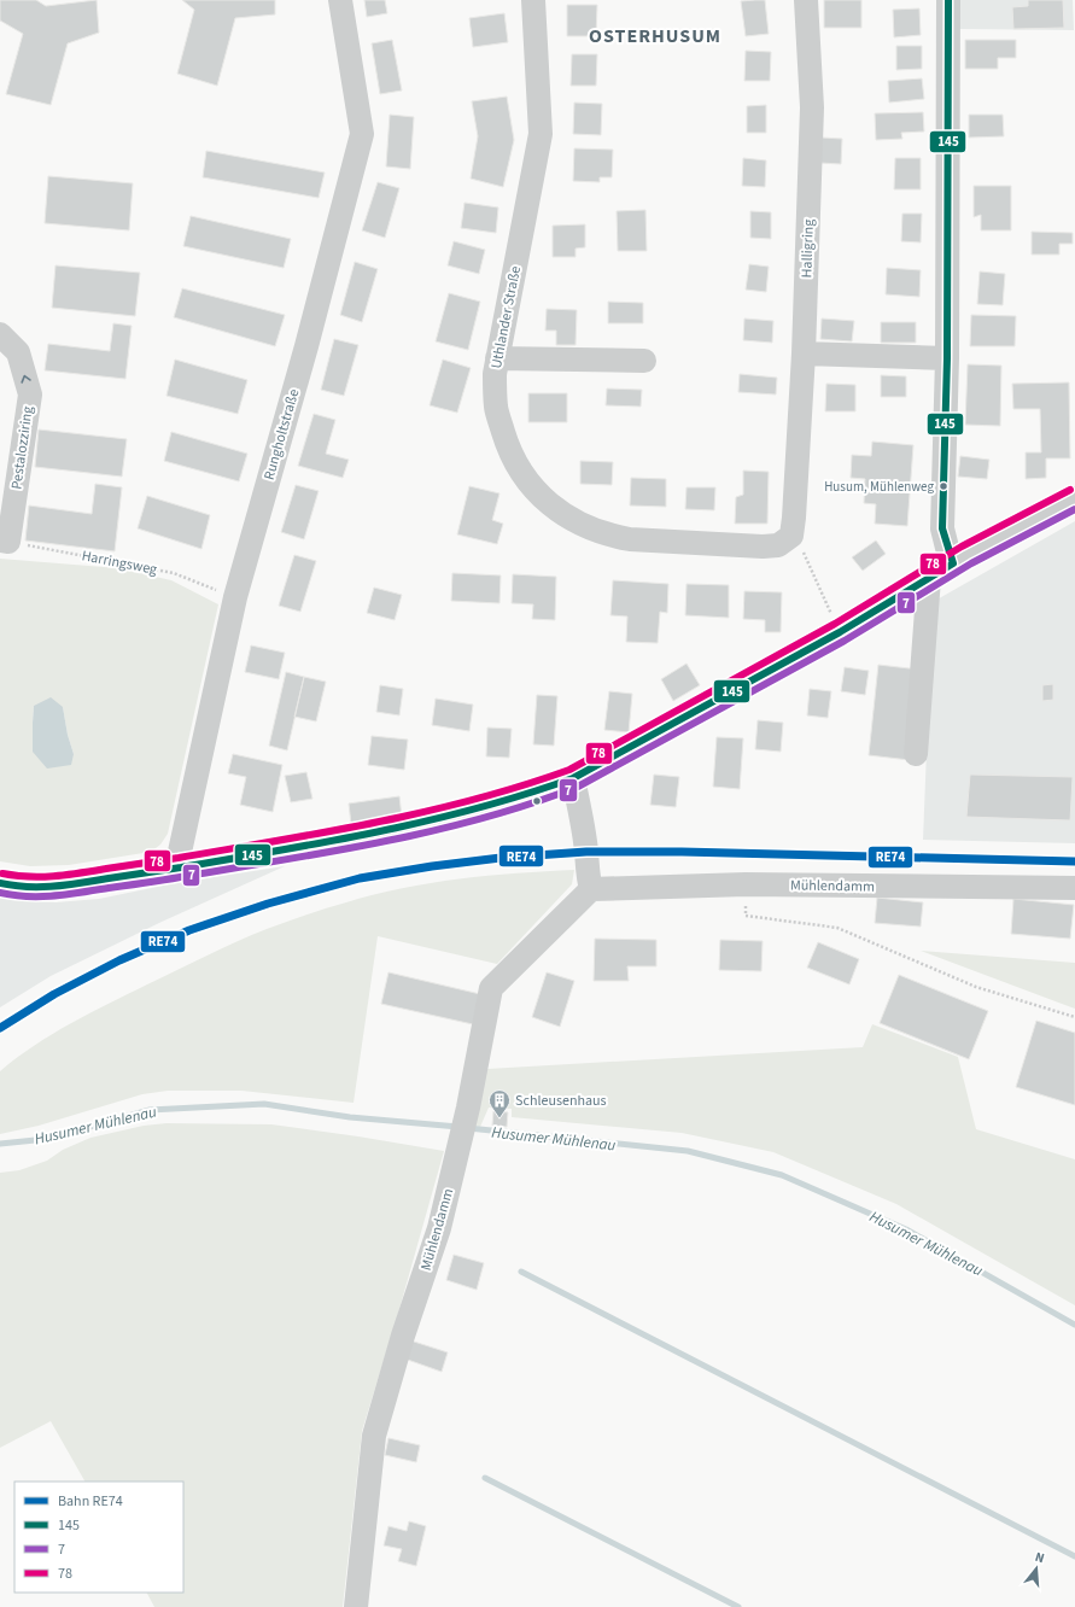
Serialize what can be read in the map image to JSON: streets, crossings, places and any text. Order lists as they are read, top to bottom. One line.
{"streets":{"street":["Halligring","Uthlander Straße","Rungholtstraße","Pestalozziring","Mühlendamm"],"path":["Harringsweg"]},"crossings":[["Rungholtstraße","Harringsweg"],["Pestalozziring","Harringsweg"]],"one_way":["Pestalozziring"],"districts":["OSTERHUSUM"],"water":["Husumer Mühlenau"],"places":{"other":["Husum, Mühlenweg"],"building":["Schleusenhaus"]},"lines":["transit line 145","transit line 78","transit line 7","rail line RE74"],"legend":["Bahn RE74","145","7","78"],"north":"top"}
